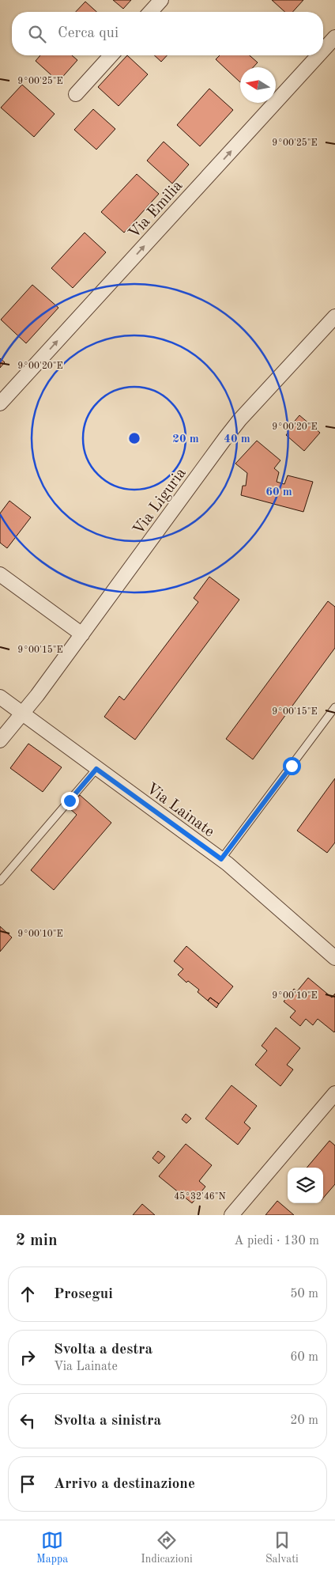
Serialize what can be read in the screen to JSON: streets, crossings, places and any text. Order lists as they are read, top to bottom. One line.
{"streets":{"street":["Via Emilia","Via Liguria","Via Lainate"]},"crossings":[["Via Liguria","Via Lainate"]],"one_way":["Via Emilia"],"north":"left","page":{"search":"Cerca qui","heading":["2 min","A piedi · 130 m"],"list":[["Prosegui","50 m"],["Svolta a destra","Via Lainate","60 m"],["Svolta a sinistra","20 m"],"Arrivo a destinazione"],"nav":["Mappa","Indicazioni","Salvati"]},"coordinates":["9°00'25\"E","9°00'20\"E","9°00'15\"E","9°00'10\"E","45°32'46\"N"],"rings":["20 m","40 m","60 m"]}
